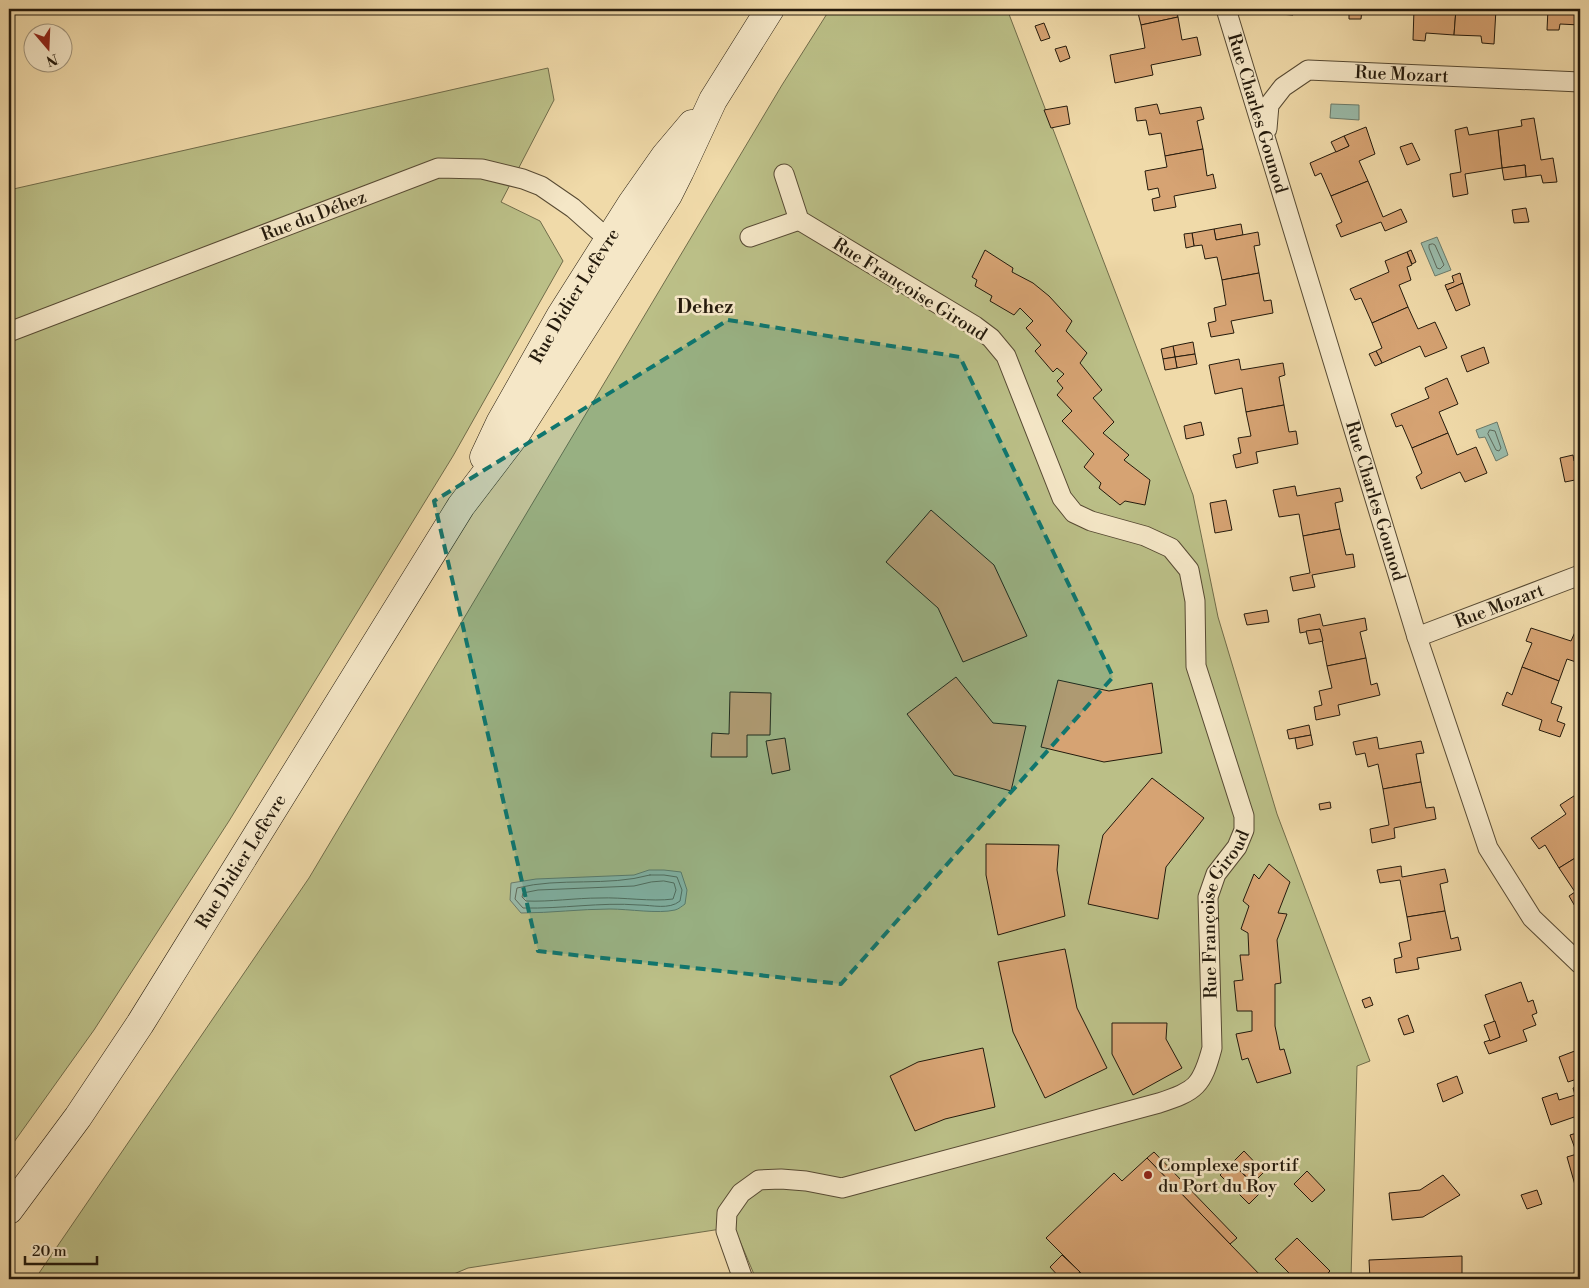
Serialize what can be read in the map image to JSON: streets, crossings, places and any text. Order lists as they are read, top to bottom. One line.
{"streets":{"main road":["Rue Didier Lefèvre"],"street":["Rue Mozart","Rue Charles Gounod","Rue du Déhez","Rue Françoise Giroud"]},"crossings":[["Rue Mozart","Rue Charles Gounod"],["Rue du Déhez","Rue Didier Lefèvre"]],"districts":["Dehez"],"places":["Complexe sportif du Port du Roy"],"scale_bar":"20 m","north":"bottom"}
